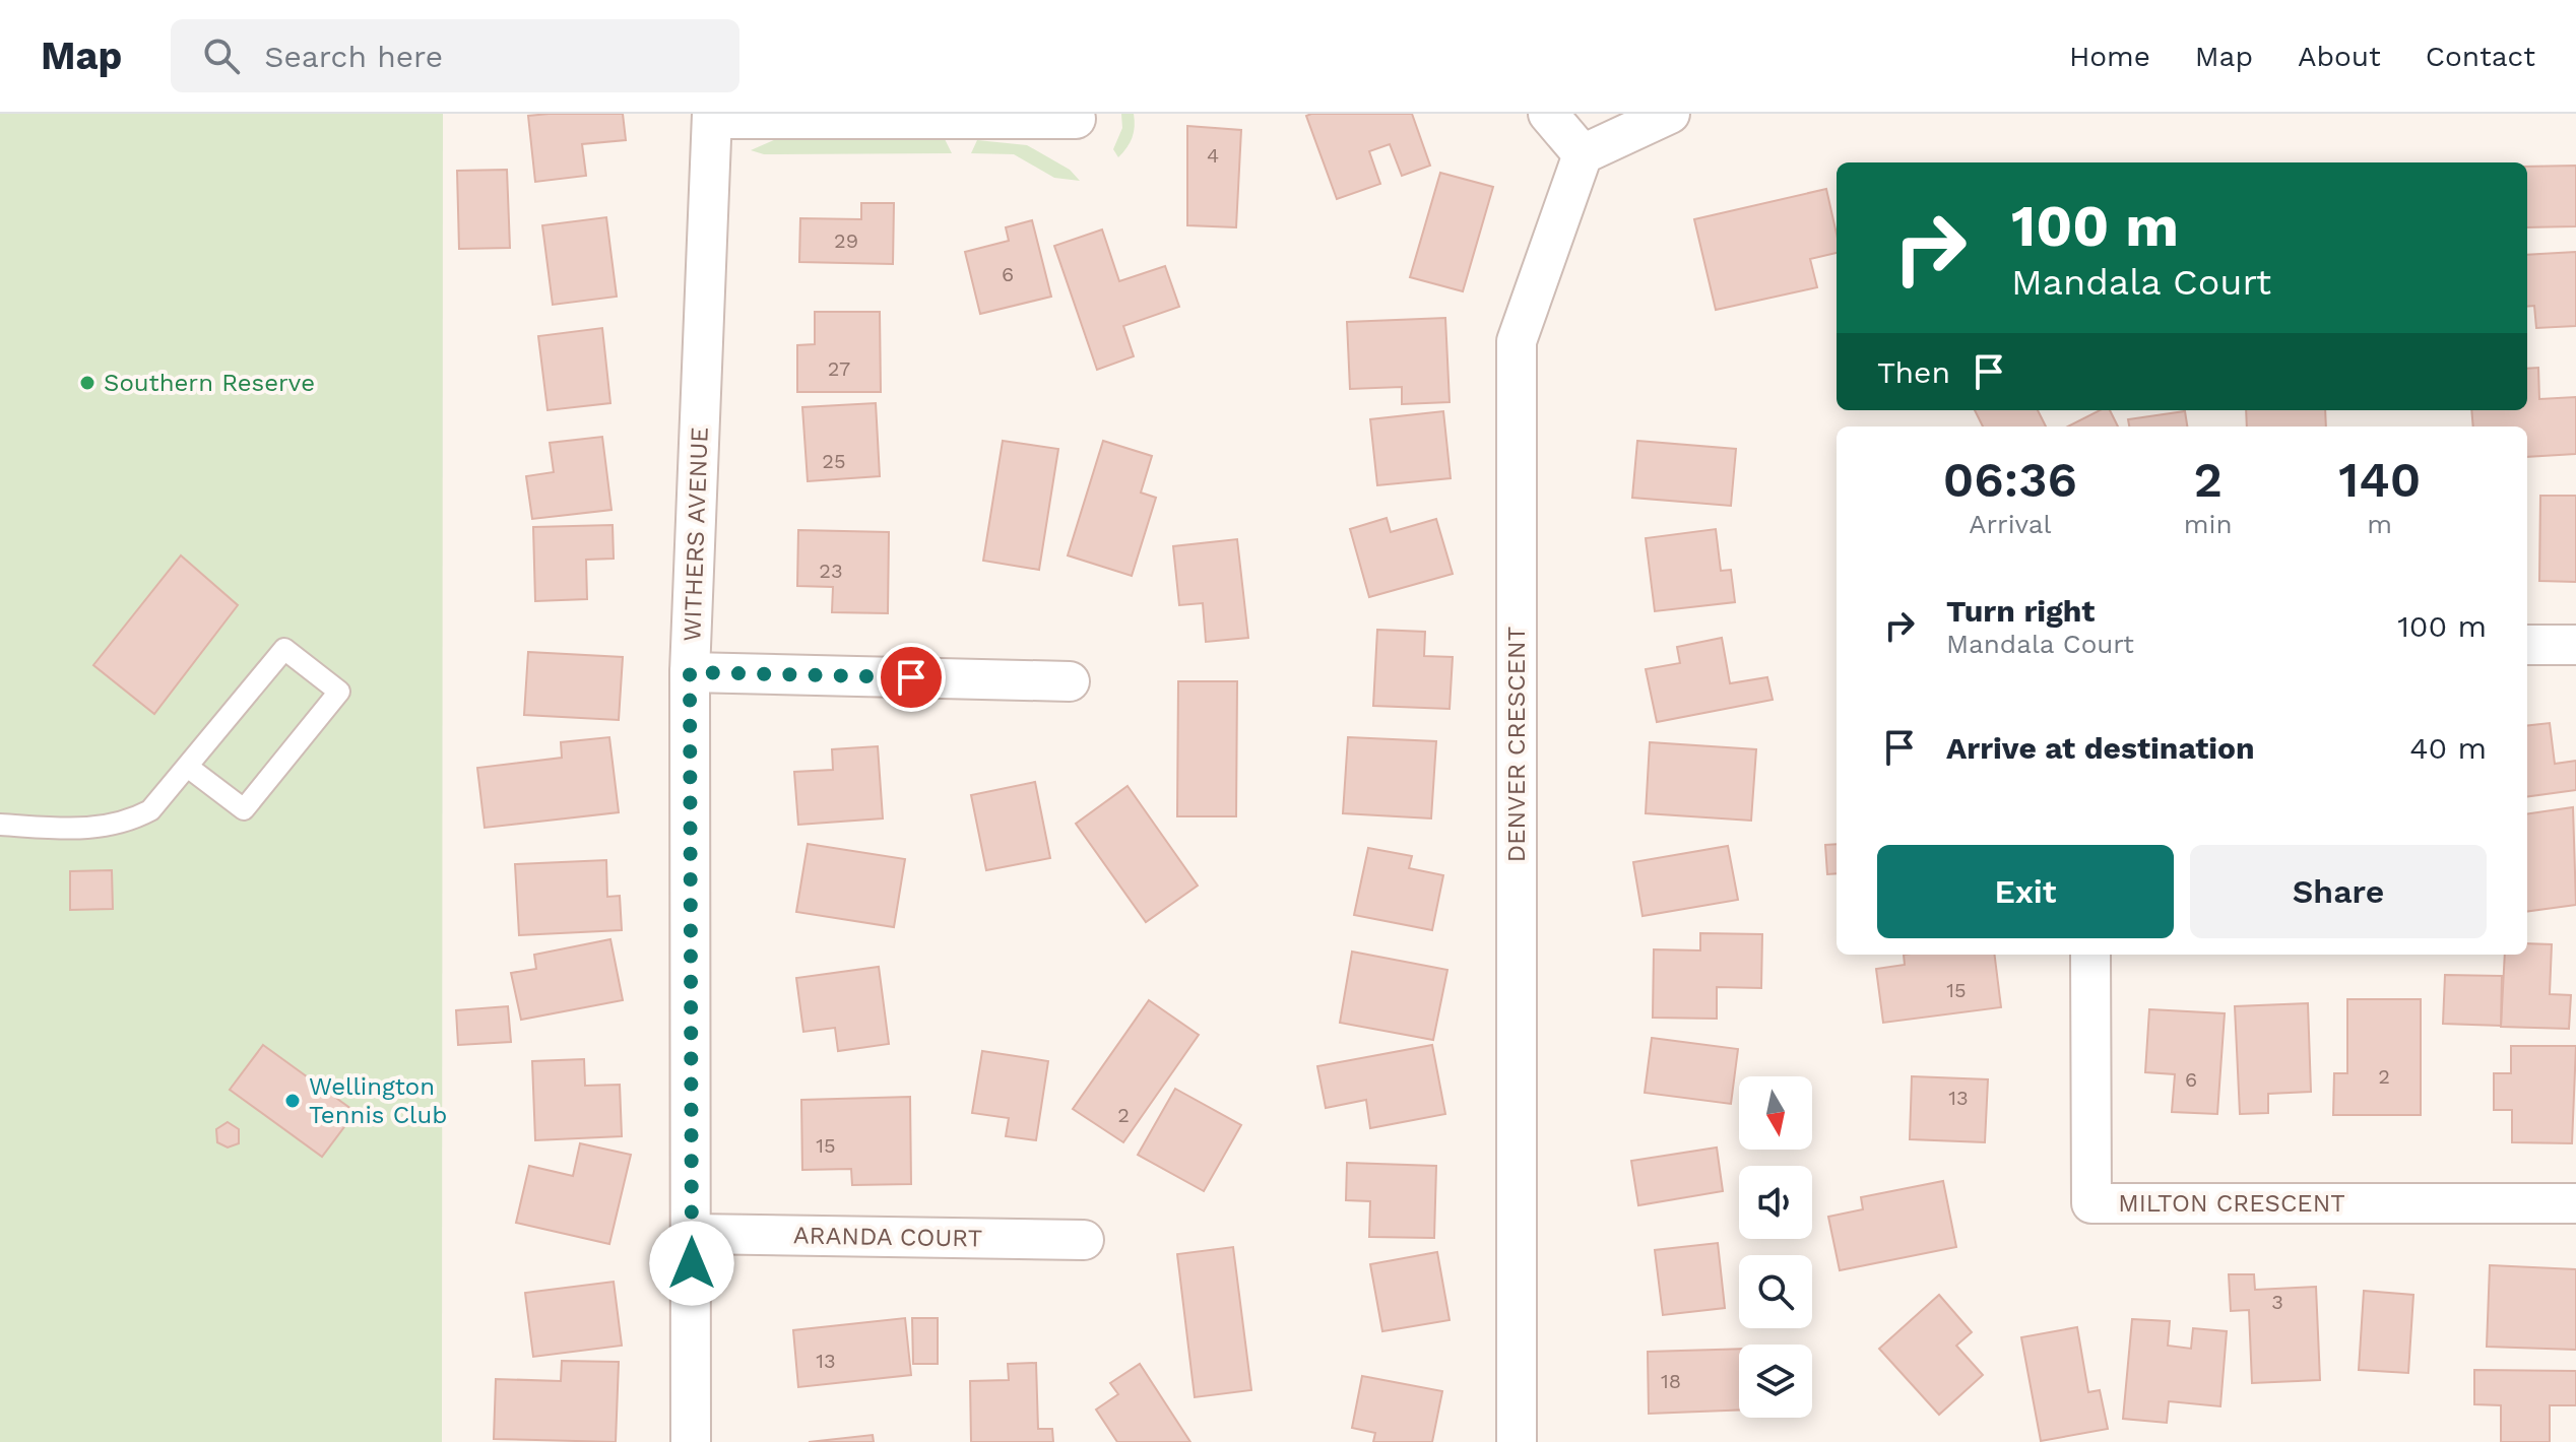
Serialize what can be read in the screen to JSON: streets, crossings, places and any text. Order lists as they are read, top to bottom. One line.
{"streets":{"street":["WITHERS AVENUE","DENVER CRESCENT","MILTON CRESCENT","ARANDA COURT"]},"crossings":[["WITHERS AVENUE","ARANDA COURT"]],"places":["Southern Reserve","Wellington Tennis Club"],"house_numbers":["4","29","6","27","25","23","15","2","6","13","2","15","3","13","18"],"north":"bottom","page":{"header":"Map","search":"Search here","nav":["Home","Map","About","Contact"],"turn":["100 m","Mandala Court"],"then":"Then","eta":["06:36","Arrival","2","min","140","m"],"list":[{"name":"Turn right","note":"Mandala Court","value":"100 m"},{"name":"Arrive at destination","value":"40 m"}],"buttons":["Exit","Share"]}}
